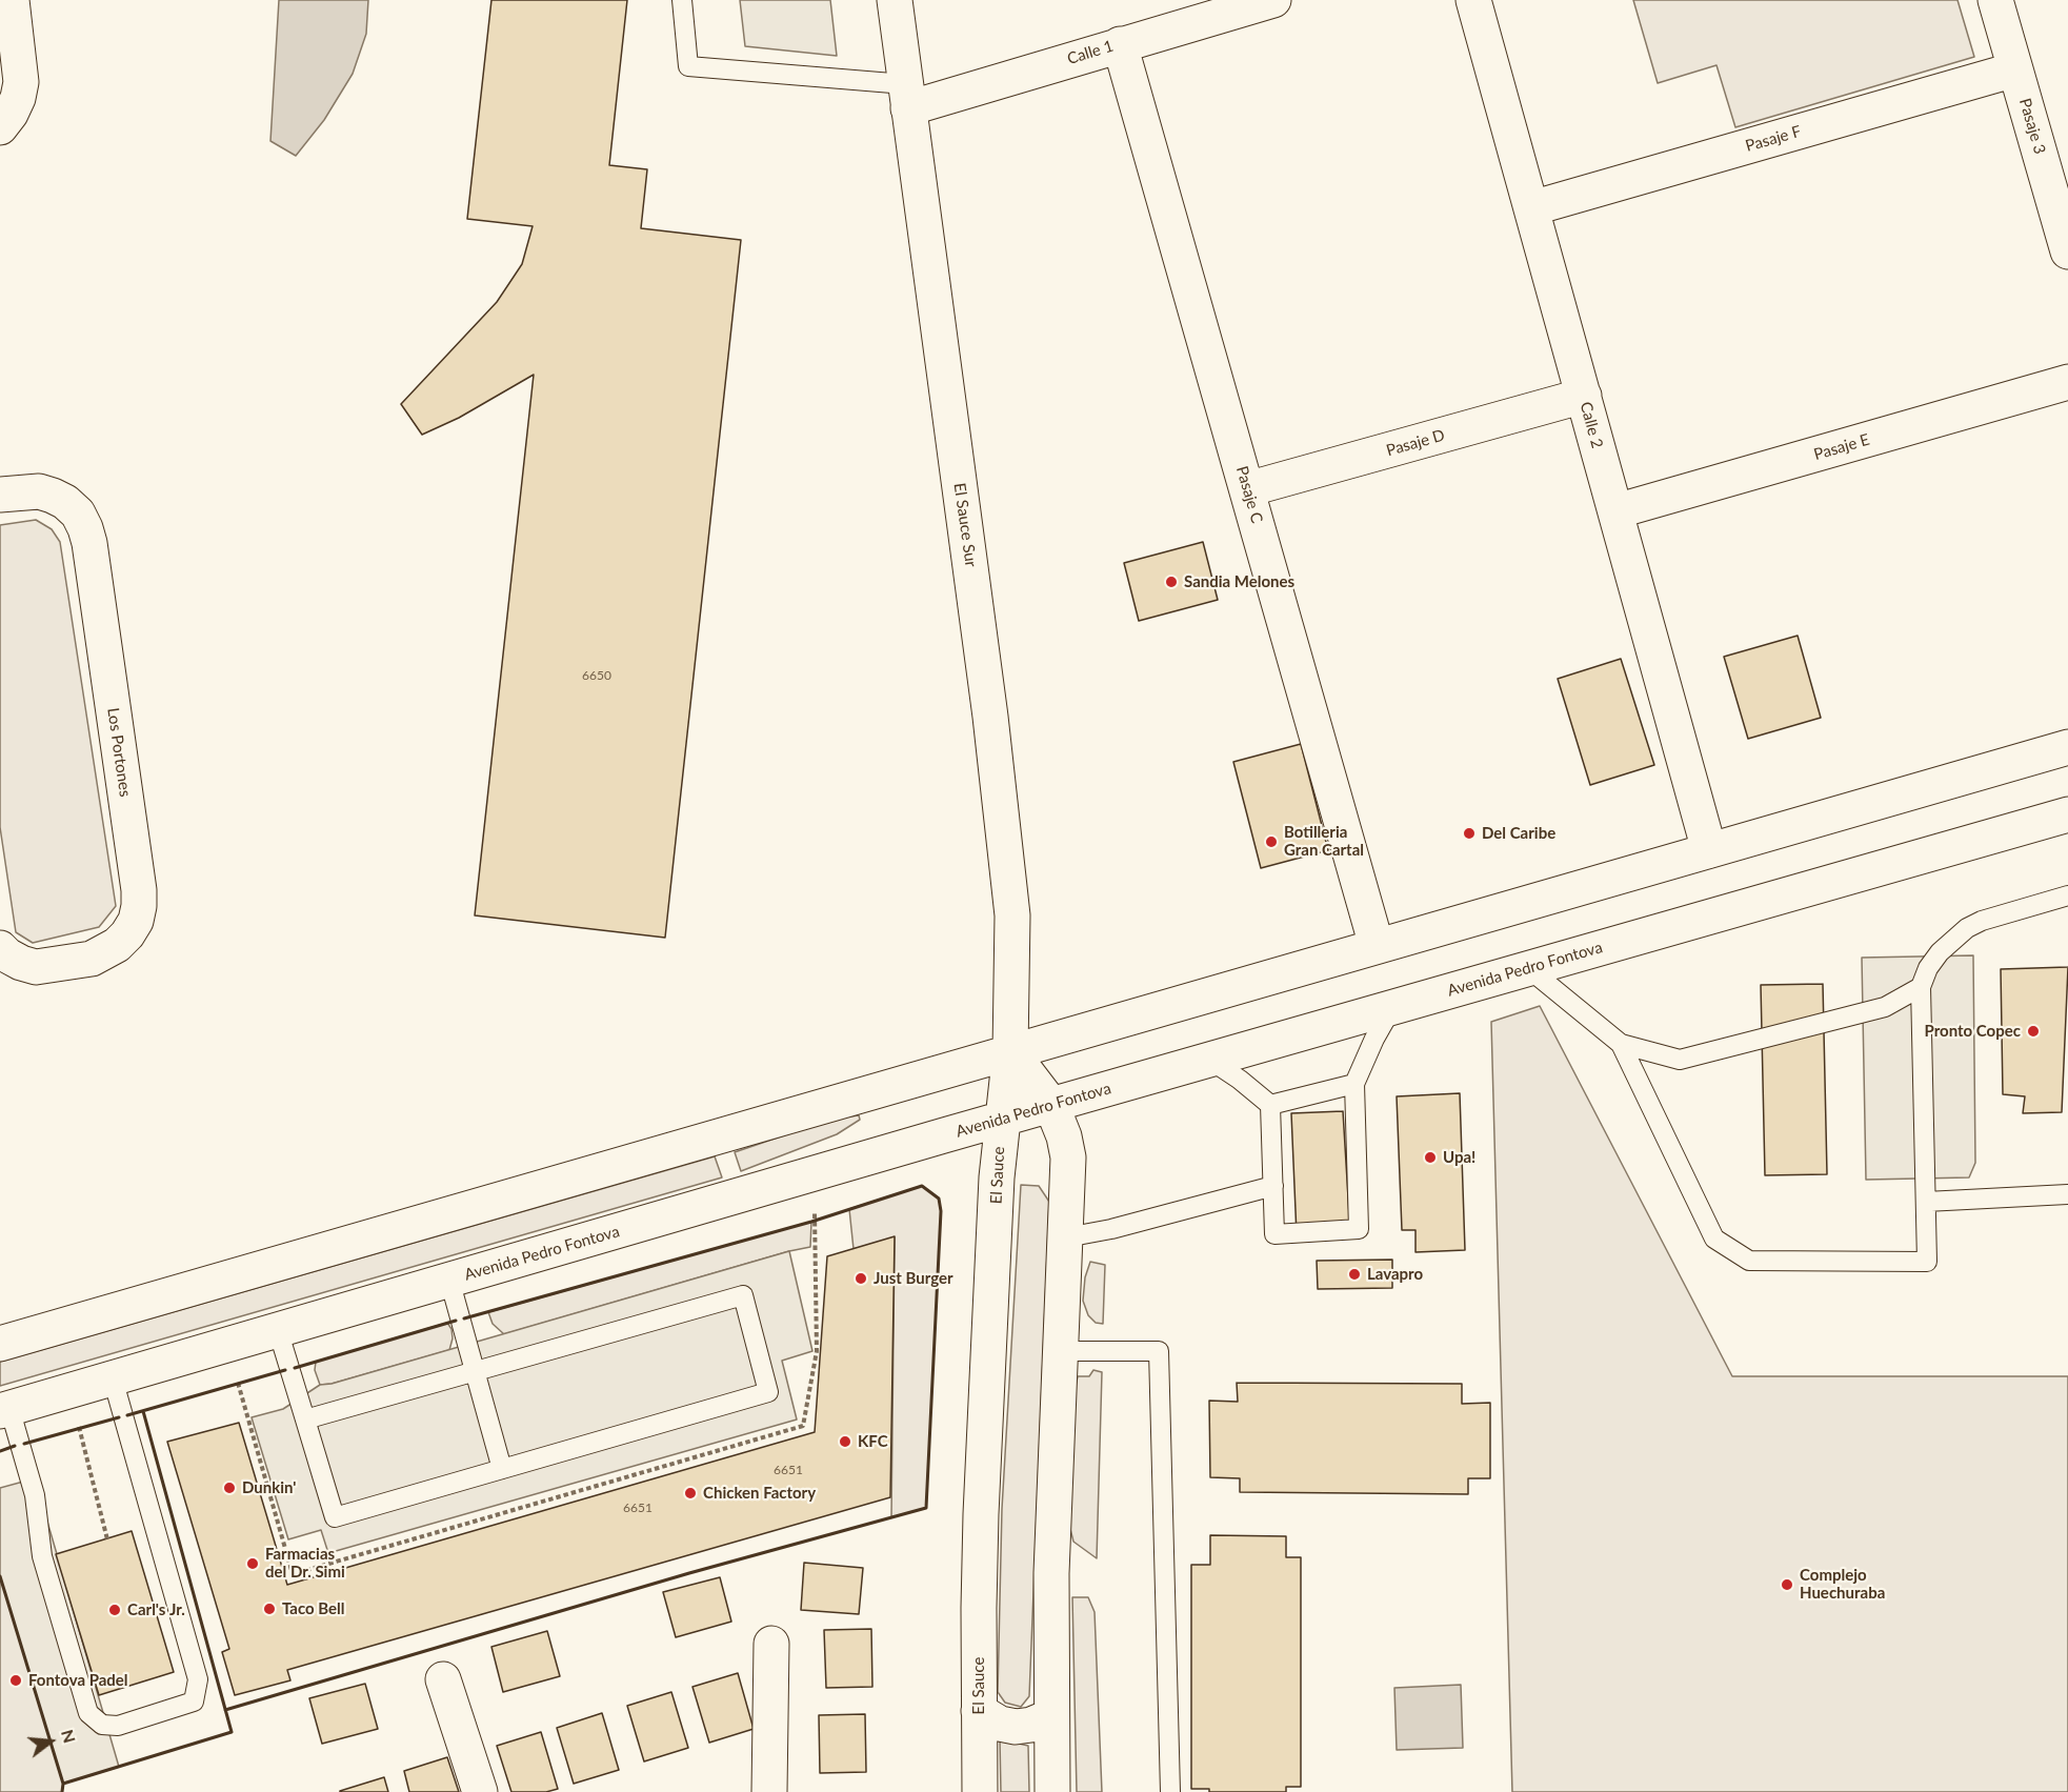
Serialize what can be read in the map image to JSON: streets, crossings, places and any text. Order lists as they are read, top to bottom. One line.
{"streets":{"street":["Calle 1","Pasaje 3","Pasaje F","Calle 2","Pasaje D","Pasaje E","Pasaje C","El Sauce Sur","Los Portones","Avenida Pedro Fontova","El Sauce"]},"crossings":[["Calle 1","Pasaje C"],["Calle 1","El Sauce Sur"],["Pasaje 3","Pasaje F"],["Pasaje F","Calle 2"],["Calle 2","Pasaje D"],["Calle 2","Pasaje E"],["Pasaje D","Pasaje C"],["El Sauce Sur","El Sauce"],["Avenida Pedro Fontova","El Sauce"]],"places":["Sandia Melones","Del Caribe","Botilleria Gran Cartal","Pronto Copec","Upa!","Lavapro","Just Burger","KFC","Dunkin'","Chicken Factory","Farmacias del Dr. Simi","Complejo Huechuraba","Taco Bell","Carl's Jr.","Fontova Padel"],"house_numbers":["6650","6651","6651"],"north":"right"}
